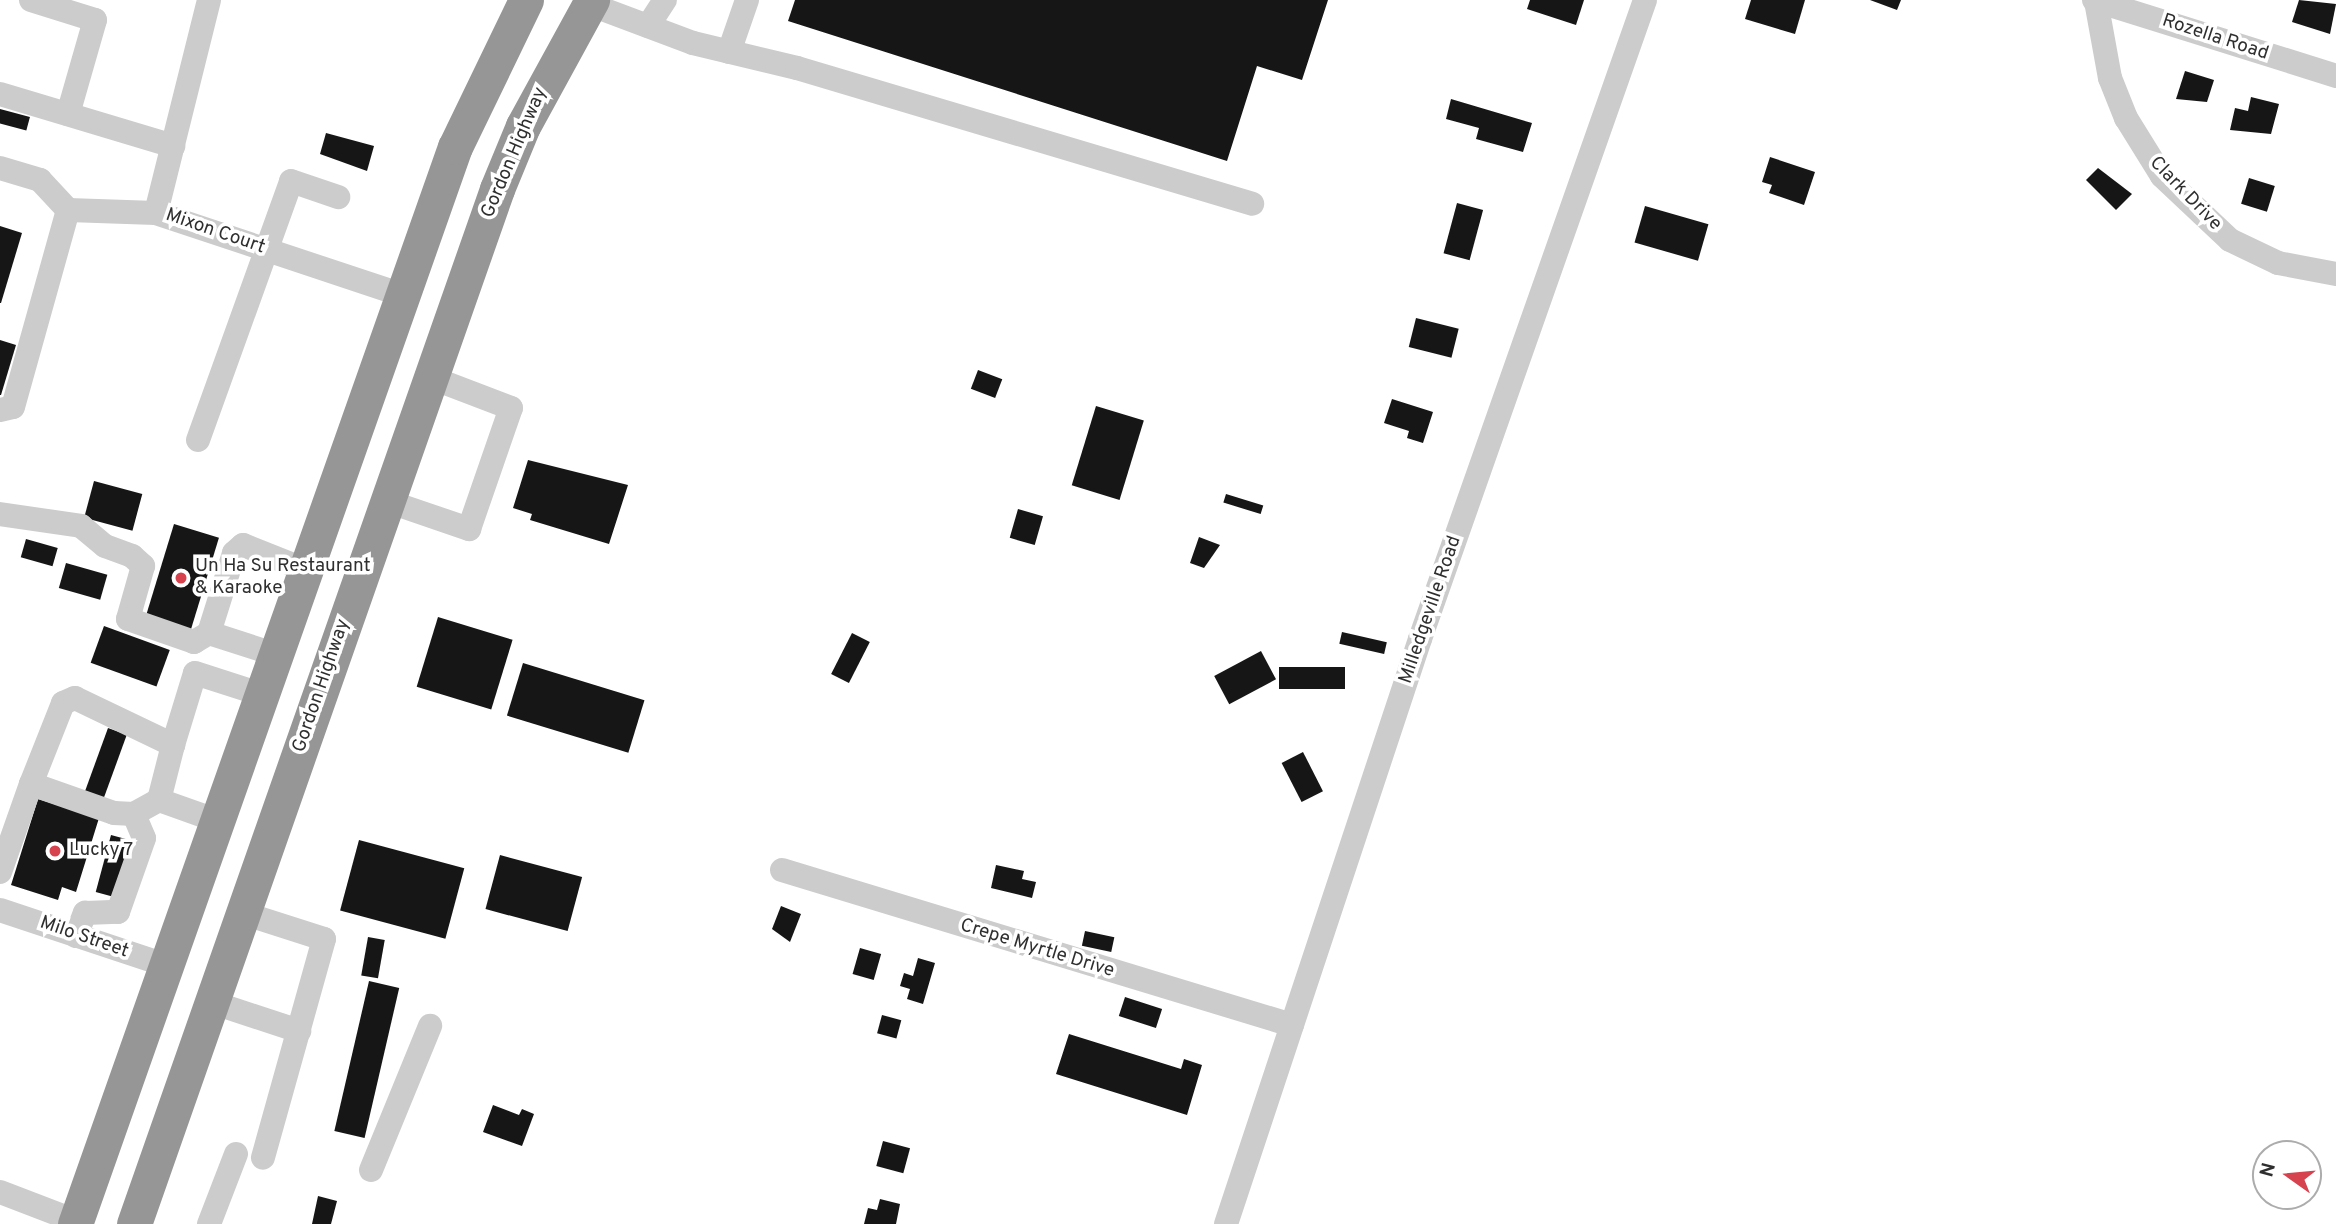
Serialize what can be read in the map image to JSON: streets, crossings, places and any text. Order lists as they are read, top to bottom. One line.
{"streets":{"highway":["Gordon Highway"],"street":["Rozella Road","Clark Drive","Mixon Court","Milledgeville Road","Milo Street","Crepe Myrtle Drive"]},"crossings":[["Rozella Road","Clark Drive"],["Milledgeville Road","Crepe Myrtle Drive"]],"places":["Un Ha Su Restaurant & Karaoke","Lucky 7"],"north":"left"}
